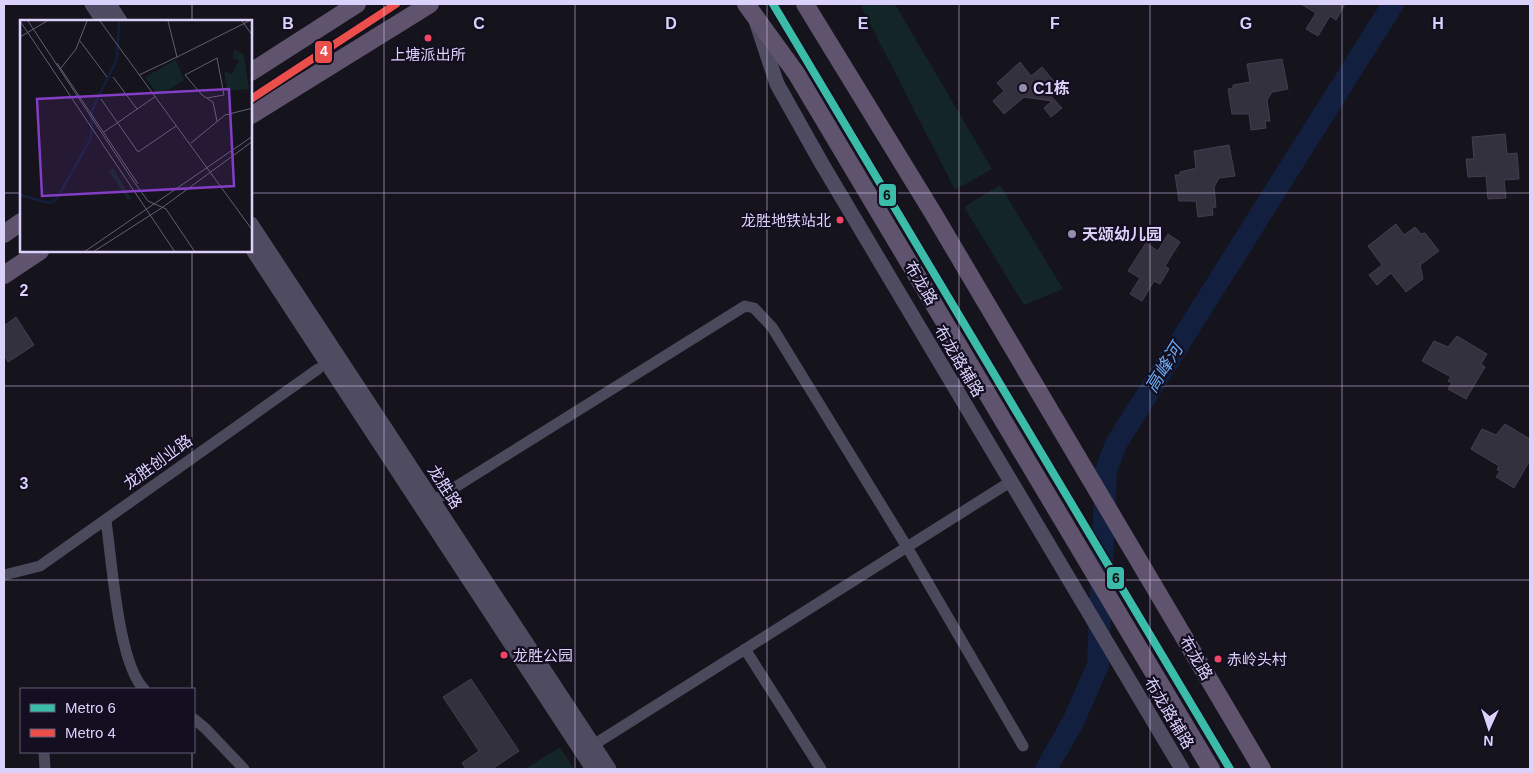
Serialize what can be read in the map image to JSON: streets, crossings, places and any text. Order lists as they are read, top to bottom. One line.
{"streets":{"main road":["布龙路","布龙路辅路","龙胜路"],"street":["龙胜创业路"]},"crossings":[["布龙路","布龙路辅路"],["龙胜创业路","龙胜路"]],"water":["高峰河"],"places":["上塘派出所","C1栋","龙胜地铁站北","天颂幼儿园","龙胜公园","赤岭头村"],"lines":["metro line 6","metro line 4"],"legend":["Metro 6","Metro 4"],"north":"bottom","grid":{"columns":["B","C","D","E","F","G","H"],"rows":["2","3"]}}
